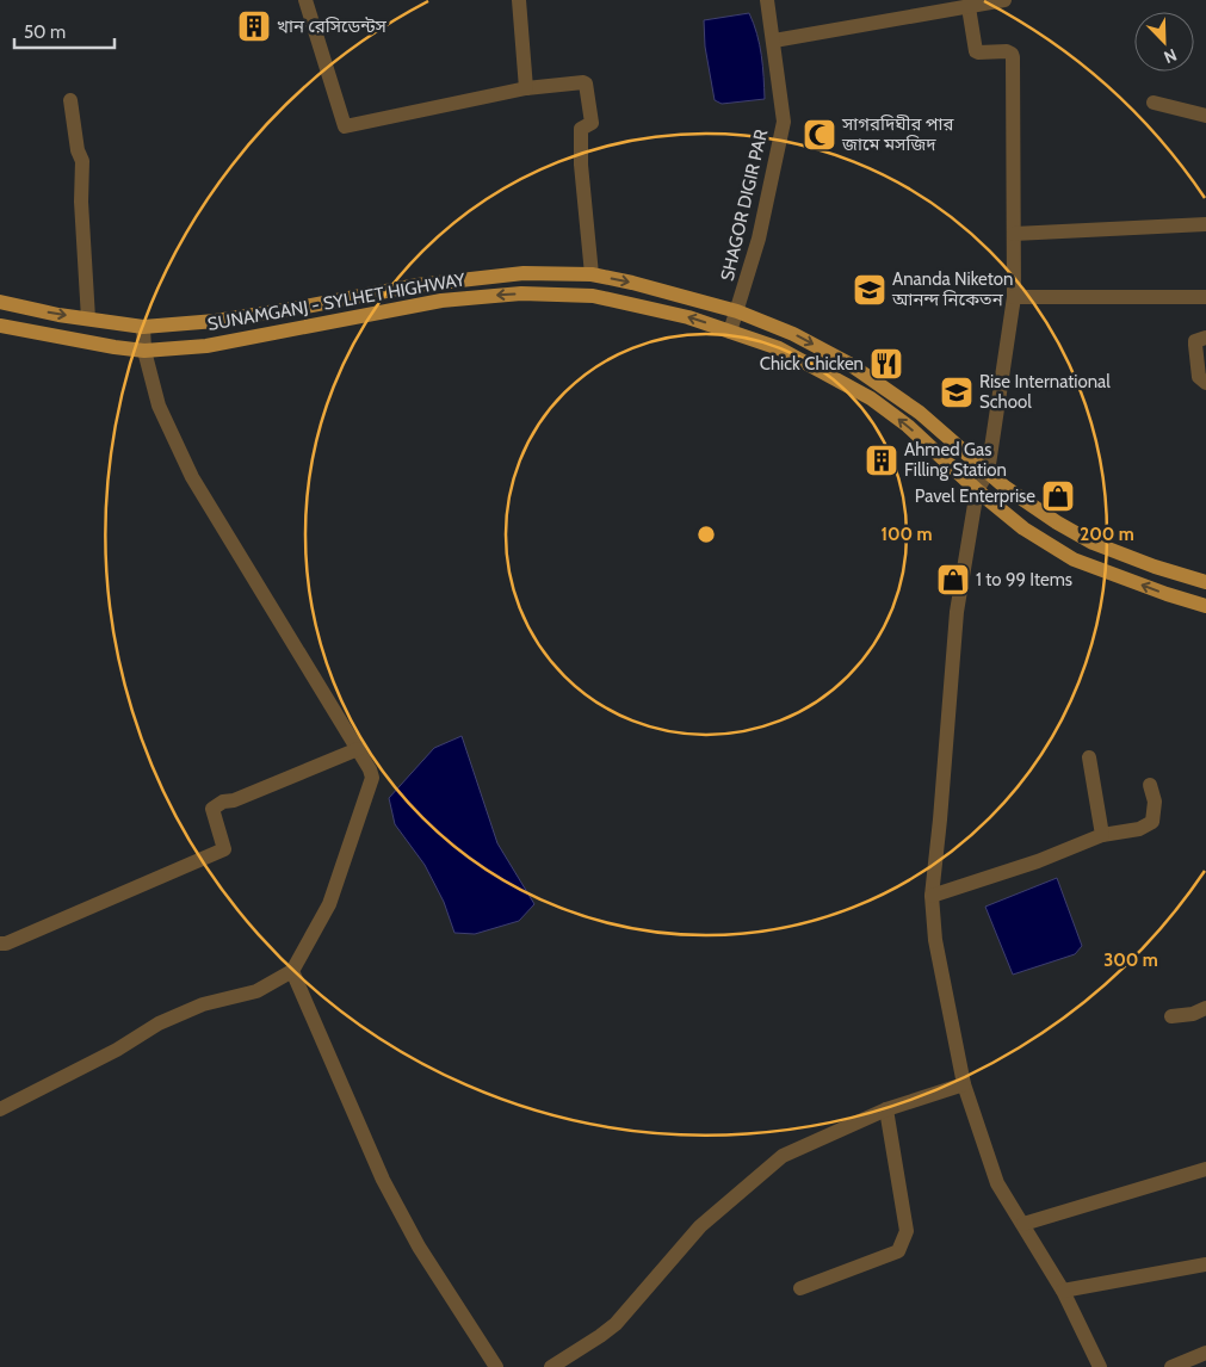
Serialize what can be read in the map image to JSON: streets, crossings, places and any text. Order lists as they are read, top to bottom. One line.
{"streets":{"main road":["SUNAMGANJ - SYLHET HIGHWAY"],"street":["SHAGOR DIGIR PAR"]},"crossings":[["SHAGOR DIGIR PAR","SUNAMGANJ - SYLHET HIGHWAY"]],"places":{"building":["খান রেসিডেন্টস","Ahmed Gas Filling Station"],"mosque":["সাগরদিঘীর পার জামে মসজিদ"],"school or university":["Ananda Niketon আনন্দ নিকেতন","Rise International School"],"restaurant":["Chick Chicken"],"shop":["Pavel Enterprise","1 to 99 Items"]},"scale_bar":"50 m","north":"bottom right","rings":["100 m","200 m","300 m"]}
